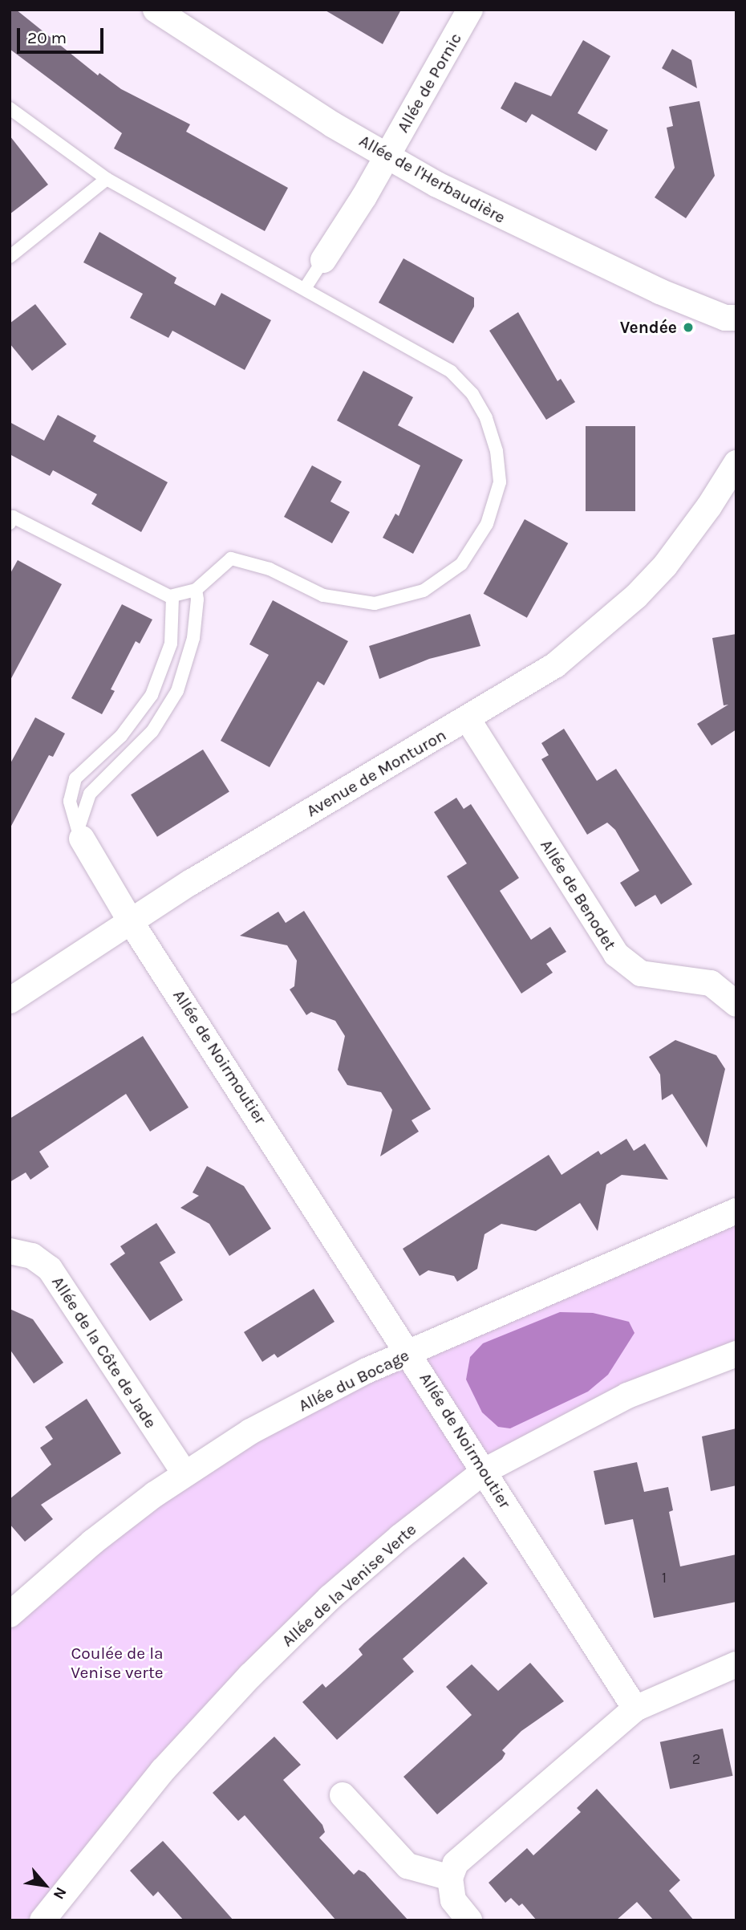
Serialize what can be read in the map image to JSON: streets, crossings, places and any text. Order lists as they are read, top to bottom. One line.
{"streets":{"street":["Allée de Pornic","Allée de l'Herbaudière","Avenue de Monturon","Allée de Benodet","Allée de Noirmoutier","Allée de la Côte de Jade","Allée du Bocage","Allée de la Venise Verte"]},"crossings":[["Allée de Pornic","Allée de l'Herbaudière"],["Avenue de Monturon","Allée de Benodet"],["Avenue de Monturon","Allée de Noirmoutier"],["Allée de Noirmoutier","Allée du Bocage"],["Allée de Noirmoutier","Allée de la Venise Verte"],["Allée de la Côte de Jade","Allée du Bocage"]],"parks":["Coulée de la Venise verte"],"places":["Vendée"],"house_numbers":["1","2"],"scale_bar":"20 m","north":"bottom right"}
